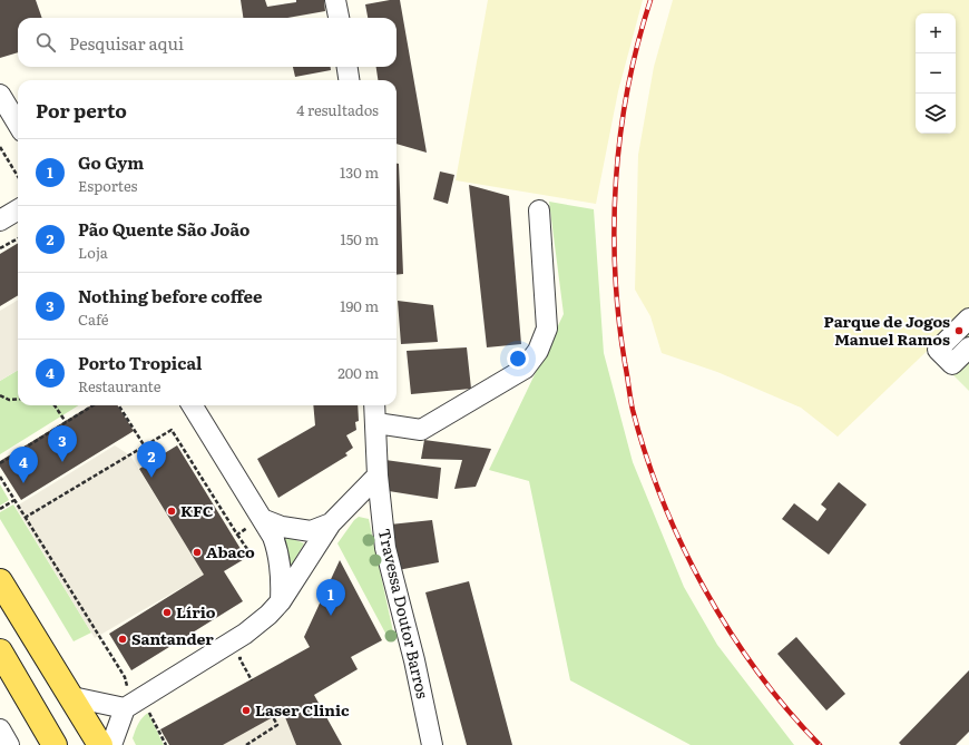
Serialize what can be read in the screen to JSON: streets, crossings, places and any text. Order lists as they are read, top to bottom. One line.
{"streets":{"street":["Travessa Doutor Barros"]},"places":["Parque de Jogos Manuel Ramos","KFC","Abaco","Lírio","Santander","Laser Clinic"],"page":{"map_buttons":["+","−"],"search":"Pesquisar aqui","heading":["Por perto","4 resultados"],"list":[{"mark":"1","name":"Go Gym","note":"Esportes","value":"130 m"},{"mark":"2","name":"Pão Quente São João","note":"Loja","value":"150 m"},{"mark":"3","name":"Nothing before coffee","note":"Café","value":"190 m"},{"mark":"4","name":"Porto Tropical","note":"Restaurante","value":"200 m"}],"pins":["3","2","4","1"]}}
